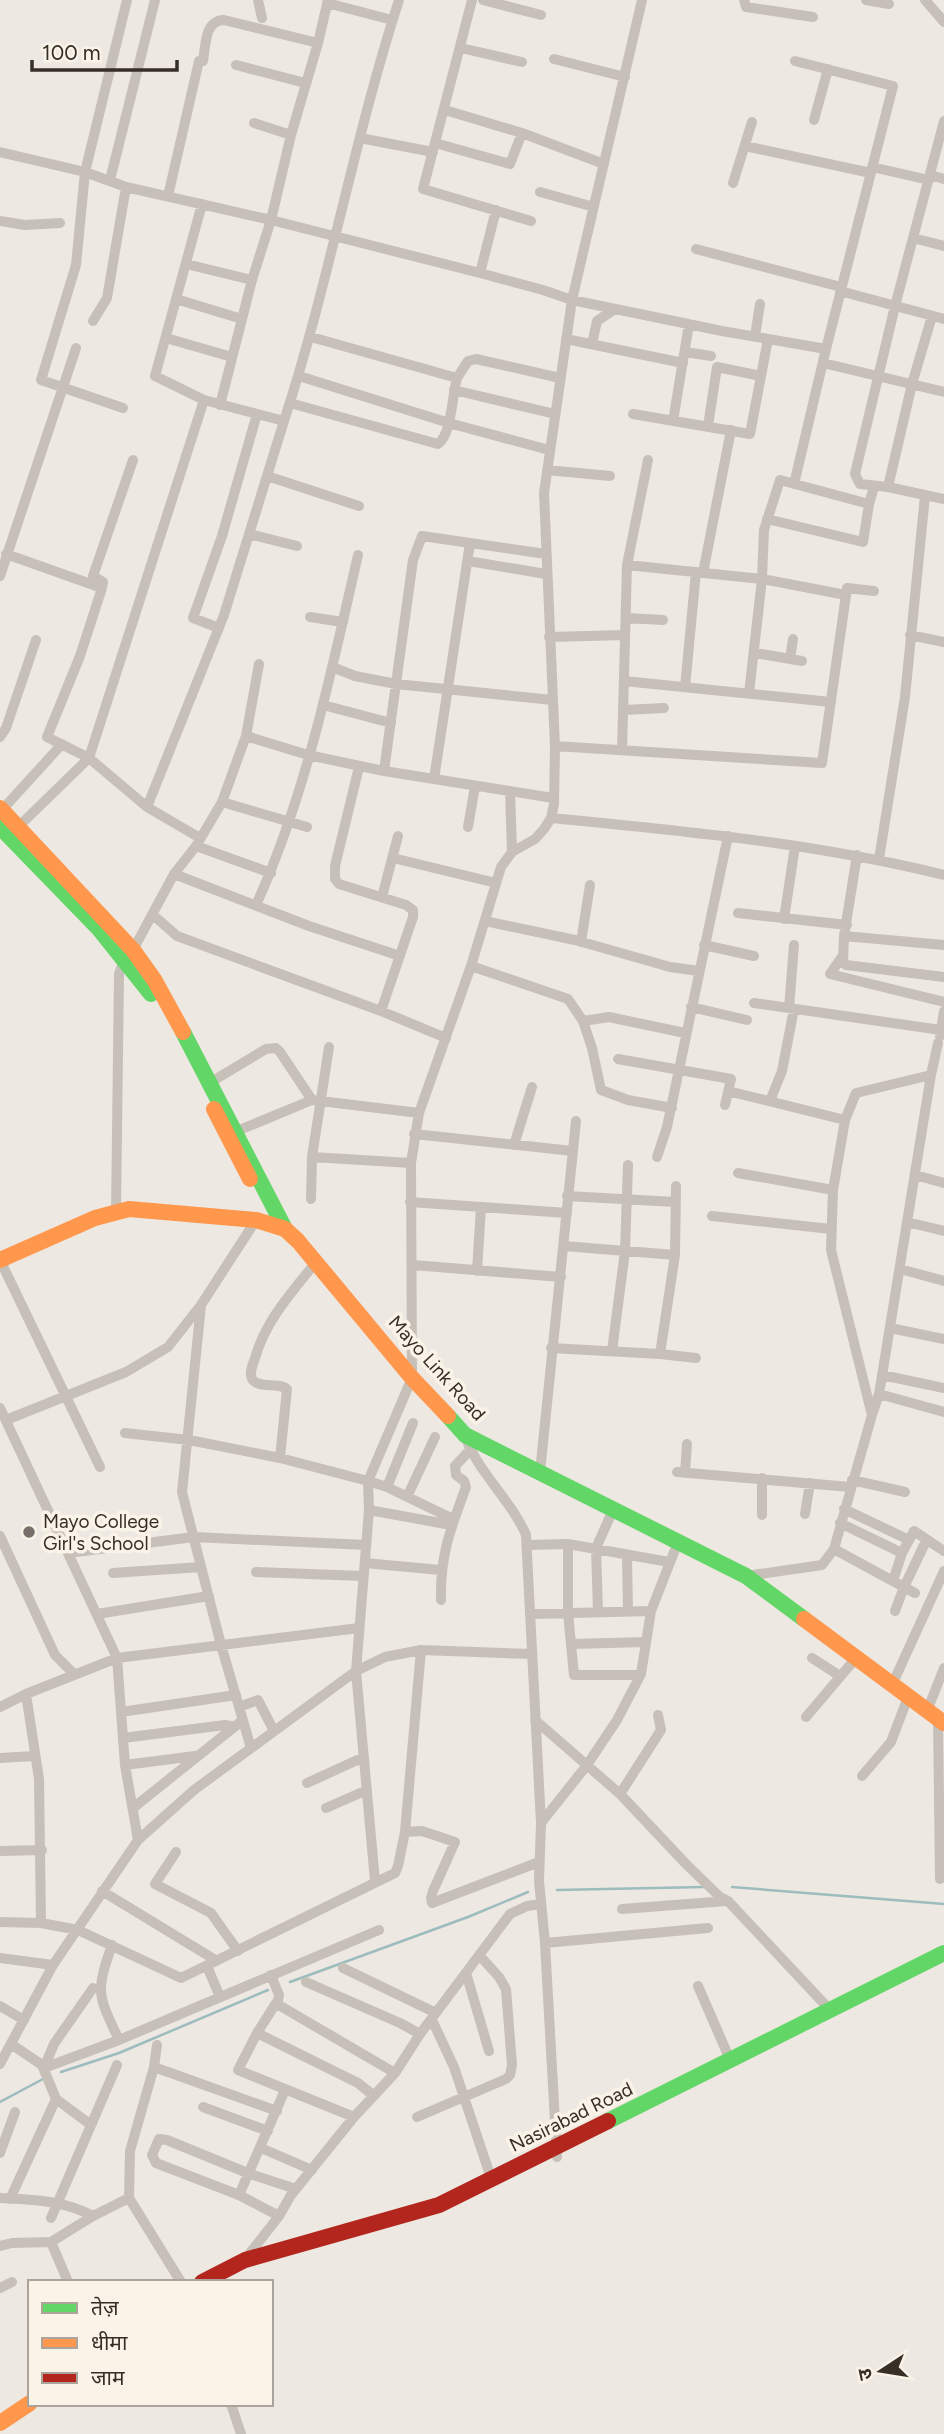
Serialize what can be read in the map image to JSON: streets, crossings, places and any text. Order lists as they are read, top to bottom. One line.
{"streets":{"main road":["Mayo Link Road","Nasirabad Road"]},"places":["Mayo College Girl's School"],"legend":["तेज़","धीमा","जाम"],"scale_bar":"100 m","north":"left"}
